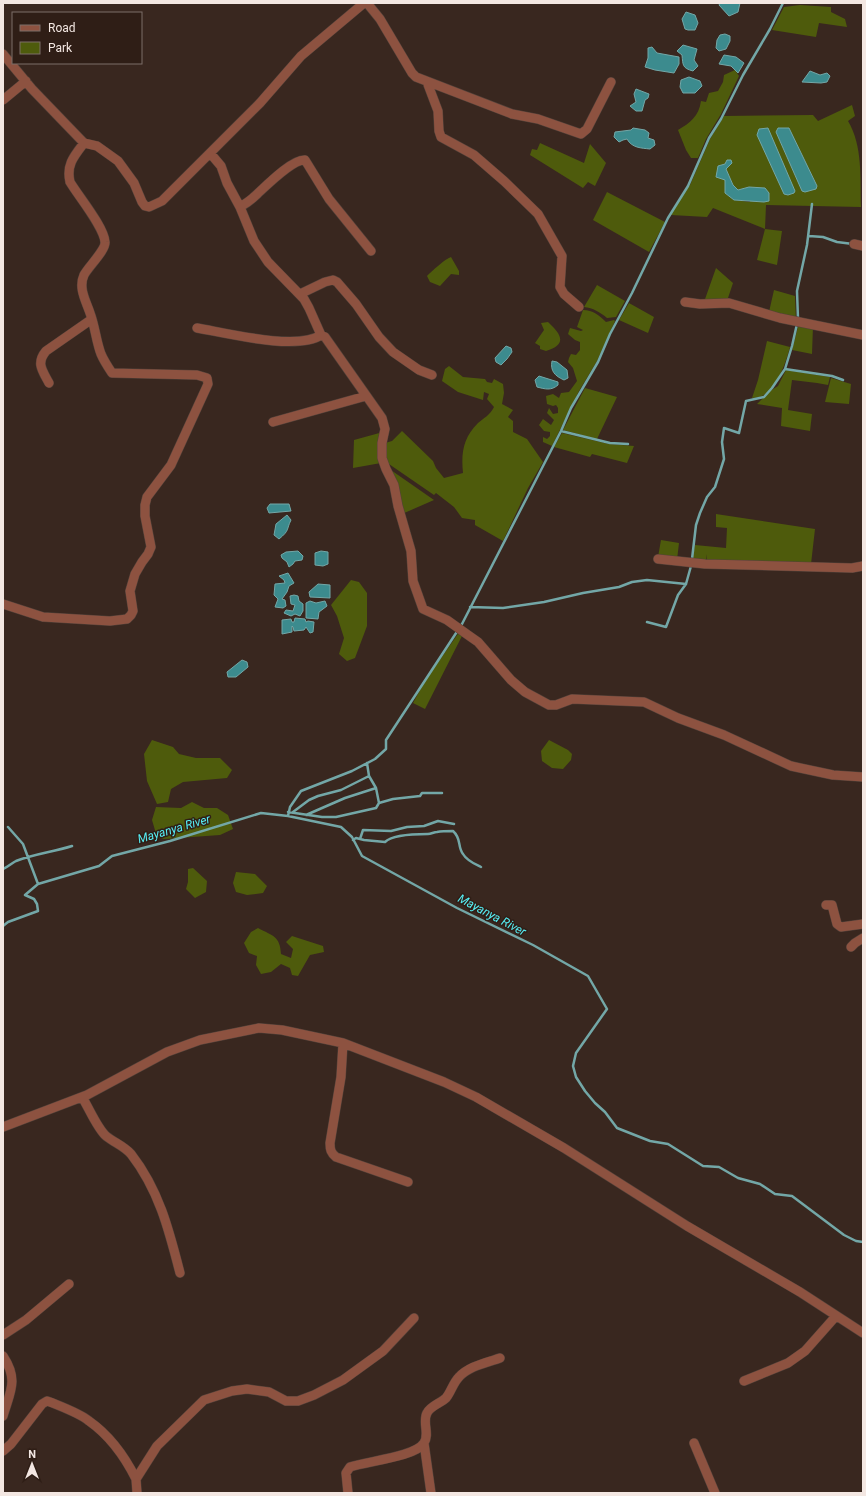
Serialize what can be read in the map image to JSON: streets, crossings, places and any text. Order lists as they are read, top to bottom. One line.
{"water":["Mayanya River"],"legend":["Road","Park"],"north":"top"}
